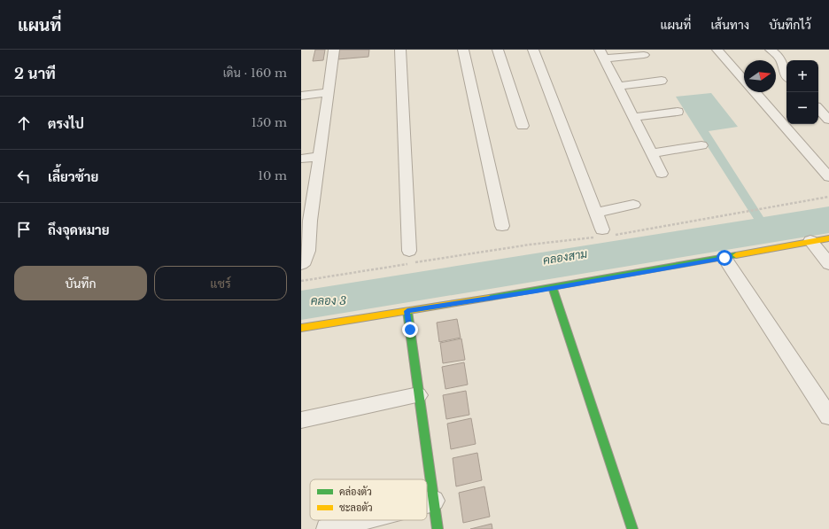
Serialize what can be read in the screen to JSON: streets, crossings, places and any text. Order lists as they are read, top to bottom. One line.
{"water":["คลองสาม","คลอง 3"],"legend":["คล่องตัว","ชะลอตัว"],"north":"right","page":{"header":"แผนที่","nav":["แผนที่","เส้นทาง","บันทึกไว้"],"heading":["2 นาที","เดิน · 160 m"],"map_buttons":["+","−"],"list":[["ตรงไป","150 m"],["เลี้ยวซ้าย","10 m"],"ถึงจุดหมาย"],"buttons":["บันทึก","แชร์"]}}
